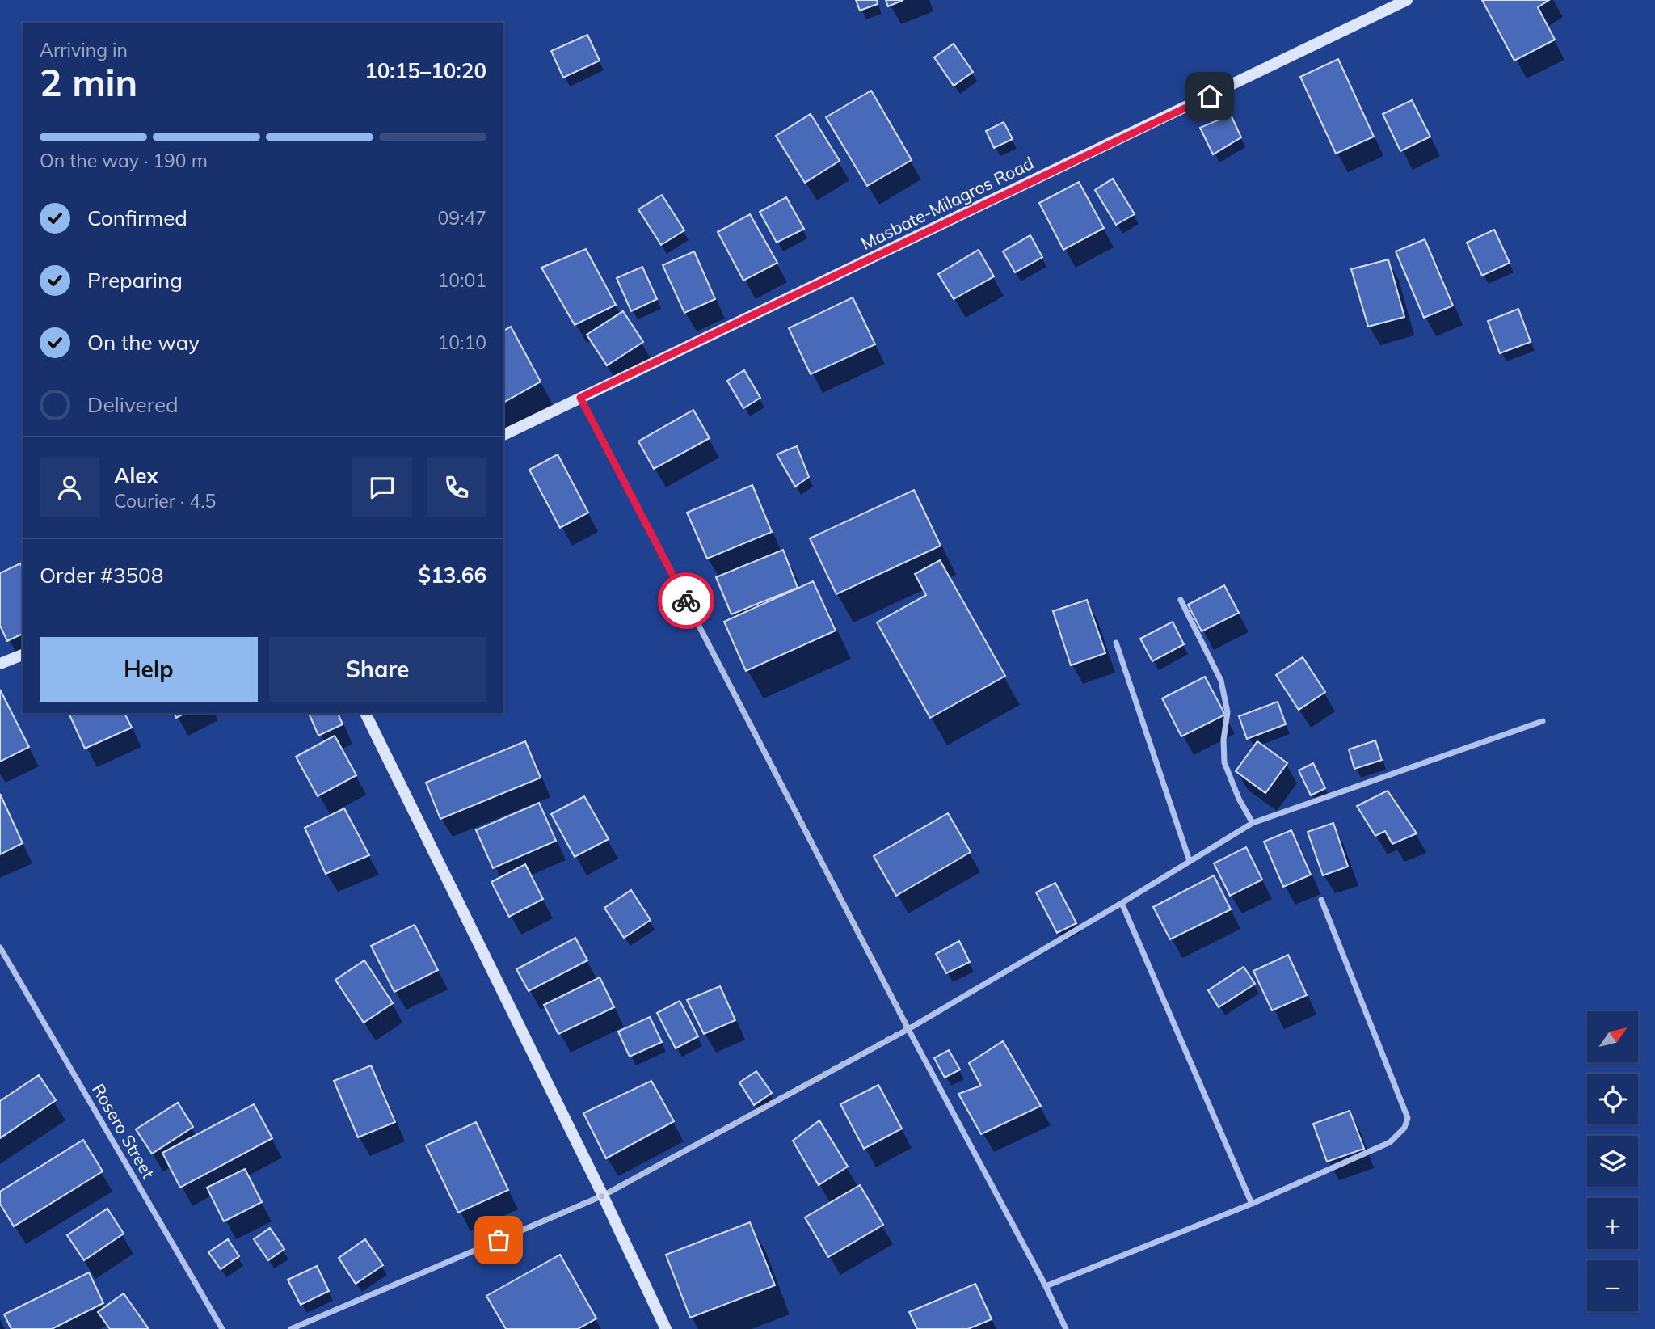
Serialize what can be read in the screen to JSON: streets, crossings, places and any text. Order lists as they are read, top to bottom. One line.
{"streets":{"main road":["Masbate-Milagros Road"],"street":["Rosero Street"]},"north":"top right","page":{"heading":["2 min","Arriving in","10:15–10:20"],"panel":["Alex","Courier · 4.5","Order #3508","$13.66"],"bar":"On the way · 190 m","list":[["Confirmed","09:47"],["Preparing","10:01"],["On the way","10:10"],"Delivered"],"buttons":["Help","Share"],"map_buttons":["+","−"]}}
